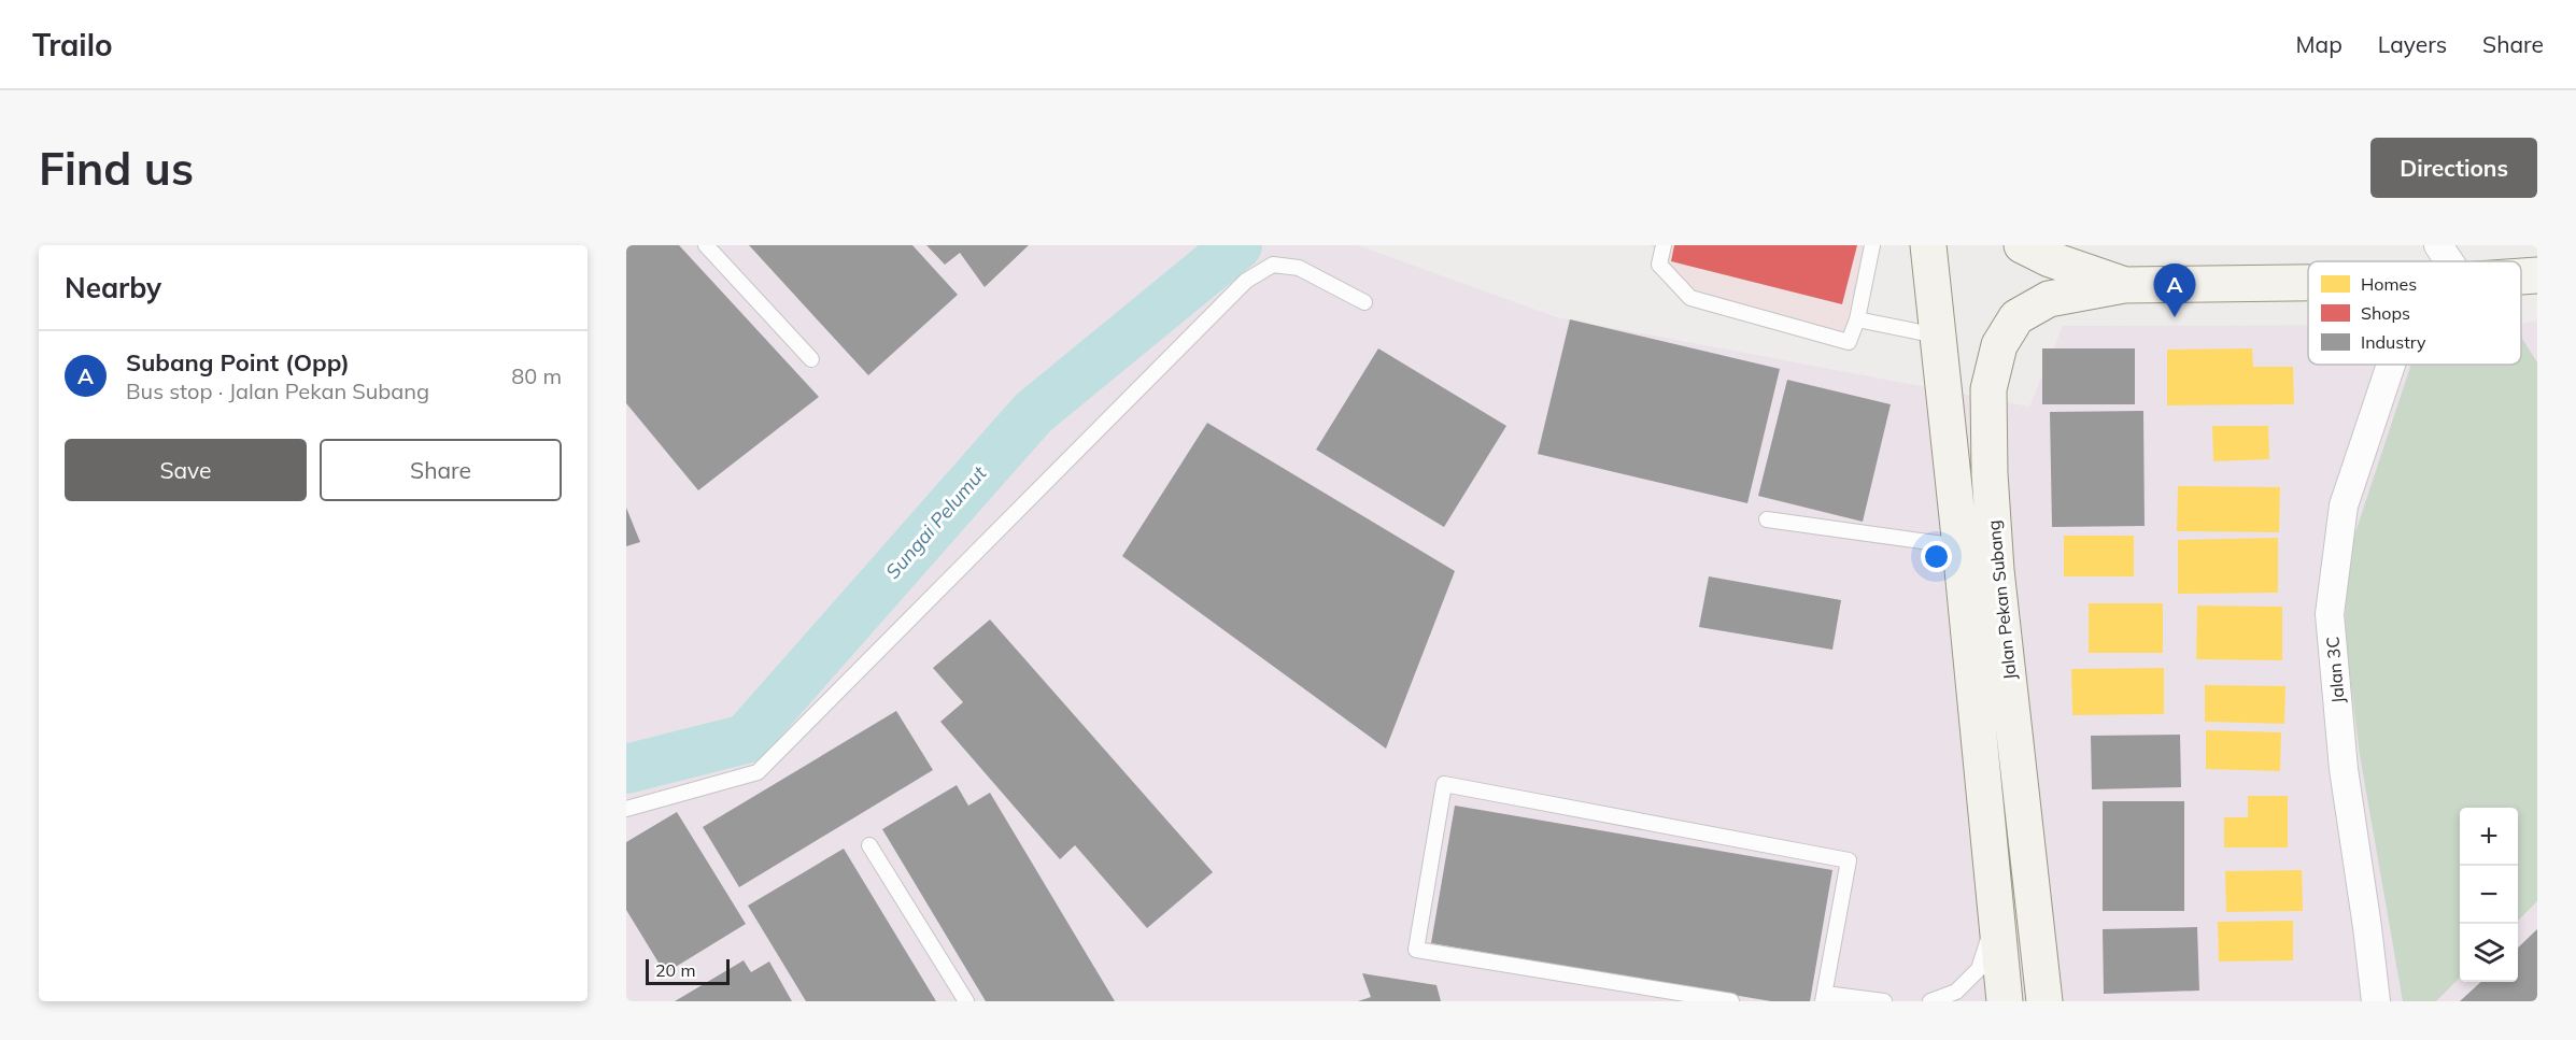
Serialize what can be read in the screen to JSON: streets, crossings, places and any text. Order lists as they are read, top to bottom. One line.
{"streets":{"main road":["Jalan Pekan Subang"],"street":["Jalan 3C"]},"water":["Sungai Pelumut"],"legend":["Homes","Shops","Industry"],"scale_bar":"20 m","page":{"header":"Trailo","nav":["Map","Layers","Share"],"buttons":["Directions",["Save","Share"]],"title":"Find us","heading":"Nearby","pins":"A","list":[{"mark":"A","name":"Subang Point (Opp)","note":"Bus stop · Jalan Pekan Subang","value":"80 m"}],"map_buttons":["+","−"],"scale":"20 m"}}
